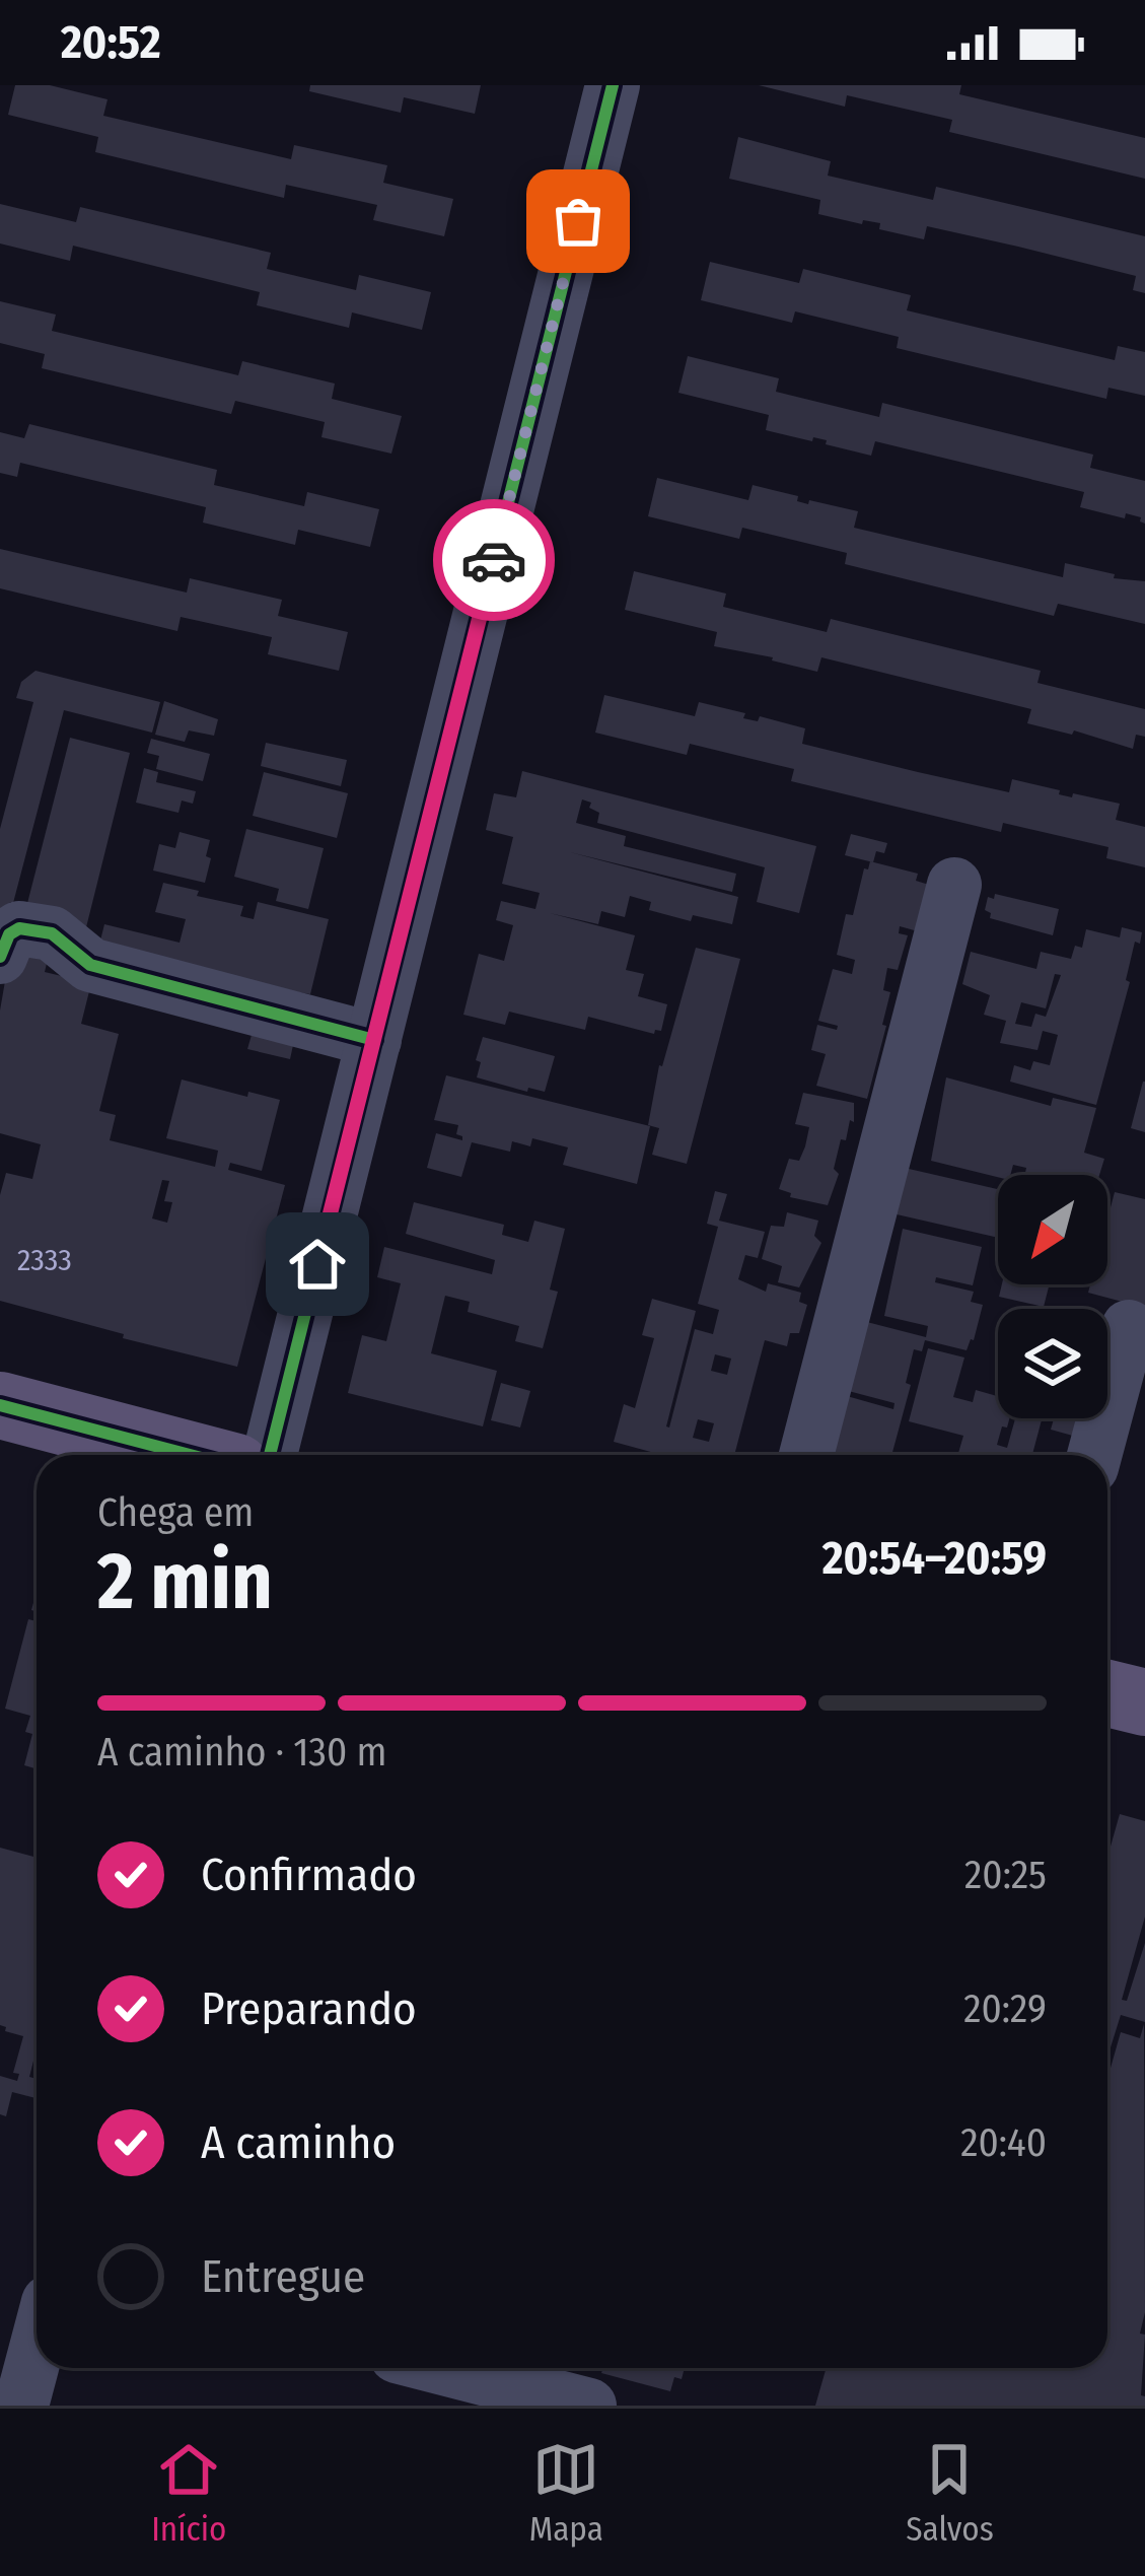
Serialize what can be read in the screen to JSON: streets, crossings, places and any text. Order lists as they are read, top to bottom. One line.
{"house_numbers":["2333"],"north":"bottom left","page":{"status":"20:52","heading":["2 min","Chega em","20:54–20:59"],"bar":"A caminho · 130 m","list":[["Confirmado","20:25"],["Preparando","20:29"],["A caminho","20:40"],"Entregue"],"tabs":["Início","Mapa","Salvos"]}}
